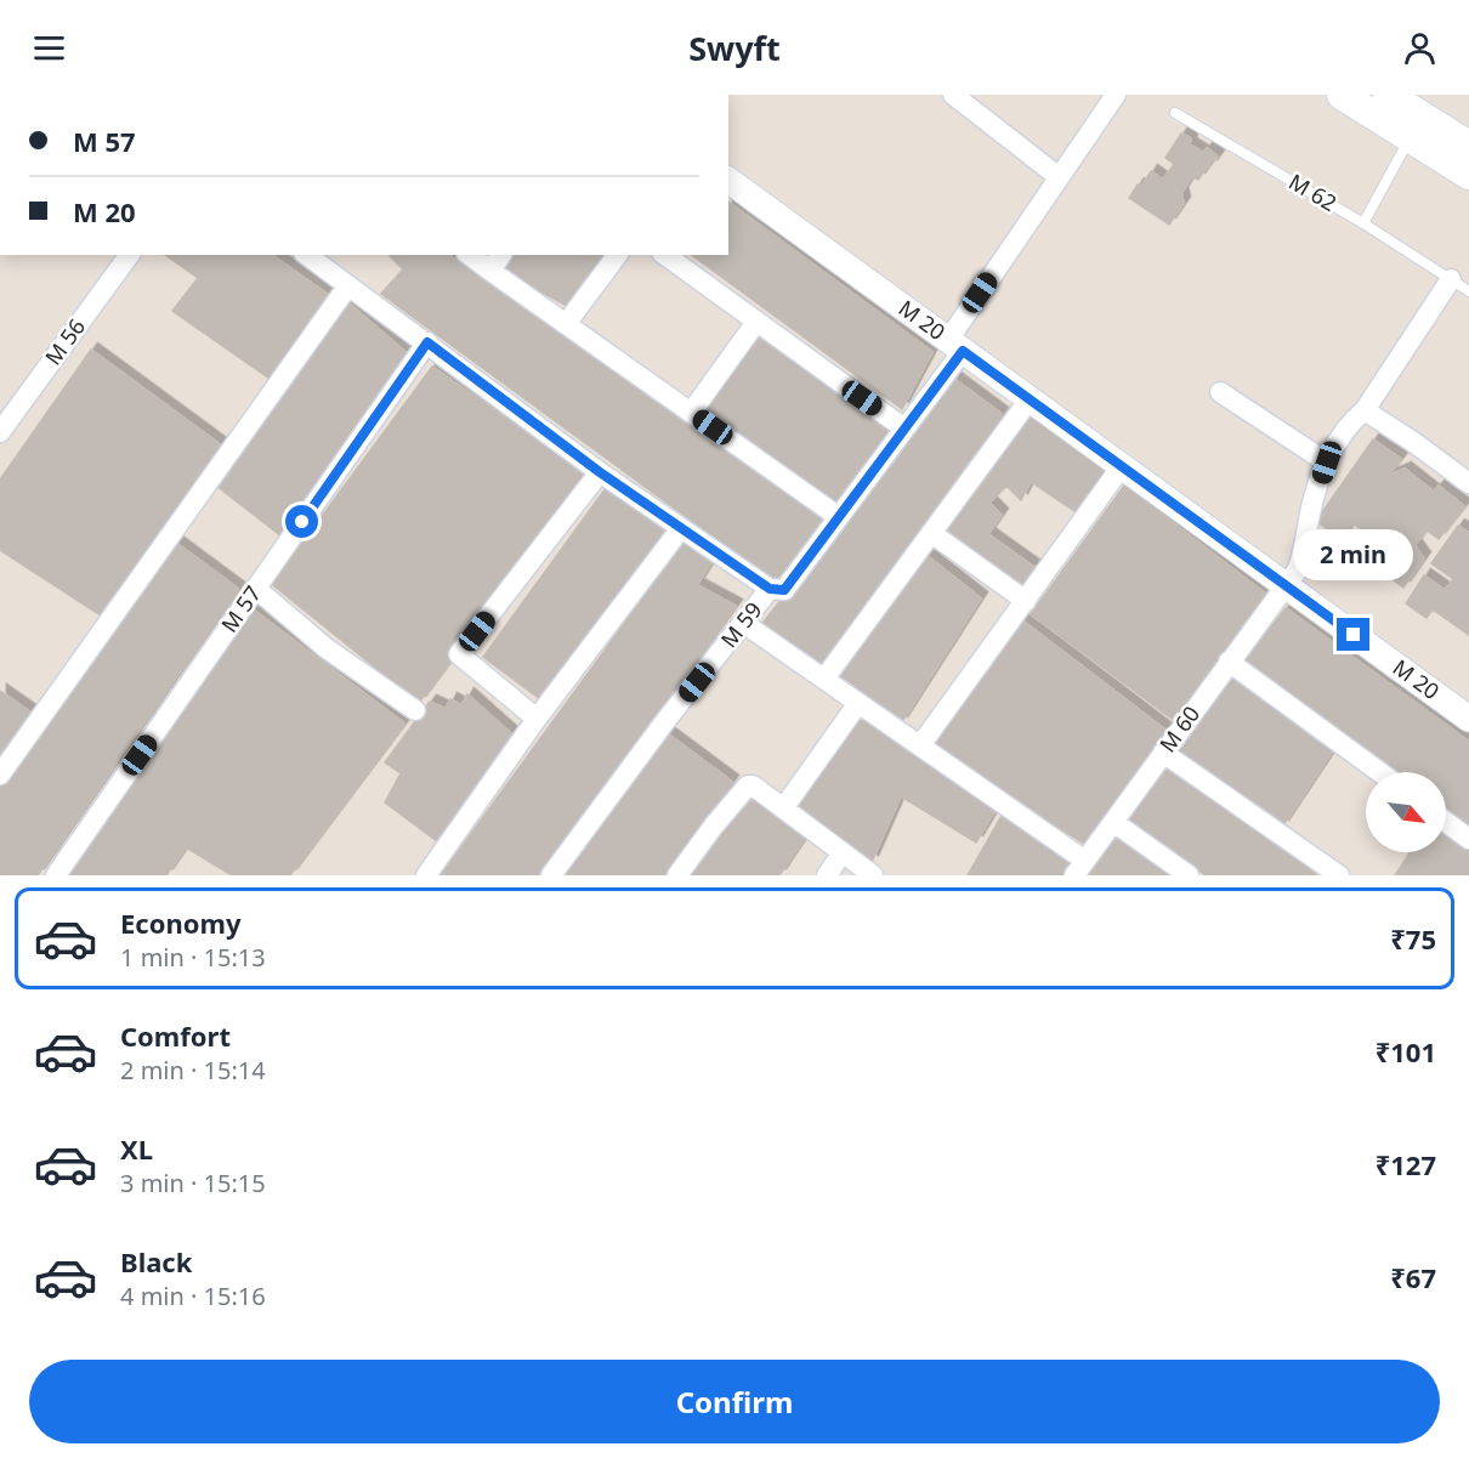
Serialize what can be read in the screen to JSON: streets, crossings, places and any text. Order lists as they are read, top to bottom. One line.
{"streets":{"street":["M 20","M 56","M 57","M 59","M 60"],"lane":["M 62"]},"crossings":[["M 62","M 60"],["M 20","M 60"],["M 57","M 59"]],"north":"bottom right","page":{"header":"Swyft","banner":["M 57","M 20"],"bubble":"2 min","list":[{"name":"Economy","note":"1 min · 15:13","value":"₹75"},{"name":"Comfort","note":"2 min · 15:14","value":"₹101"},{"name":"XL","note":"3 min · 15:15","value":"₹127"},{"name":"Black","note":"4 min · 15:16","value":"₹67"}],"buttons":"Confirm"}}
